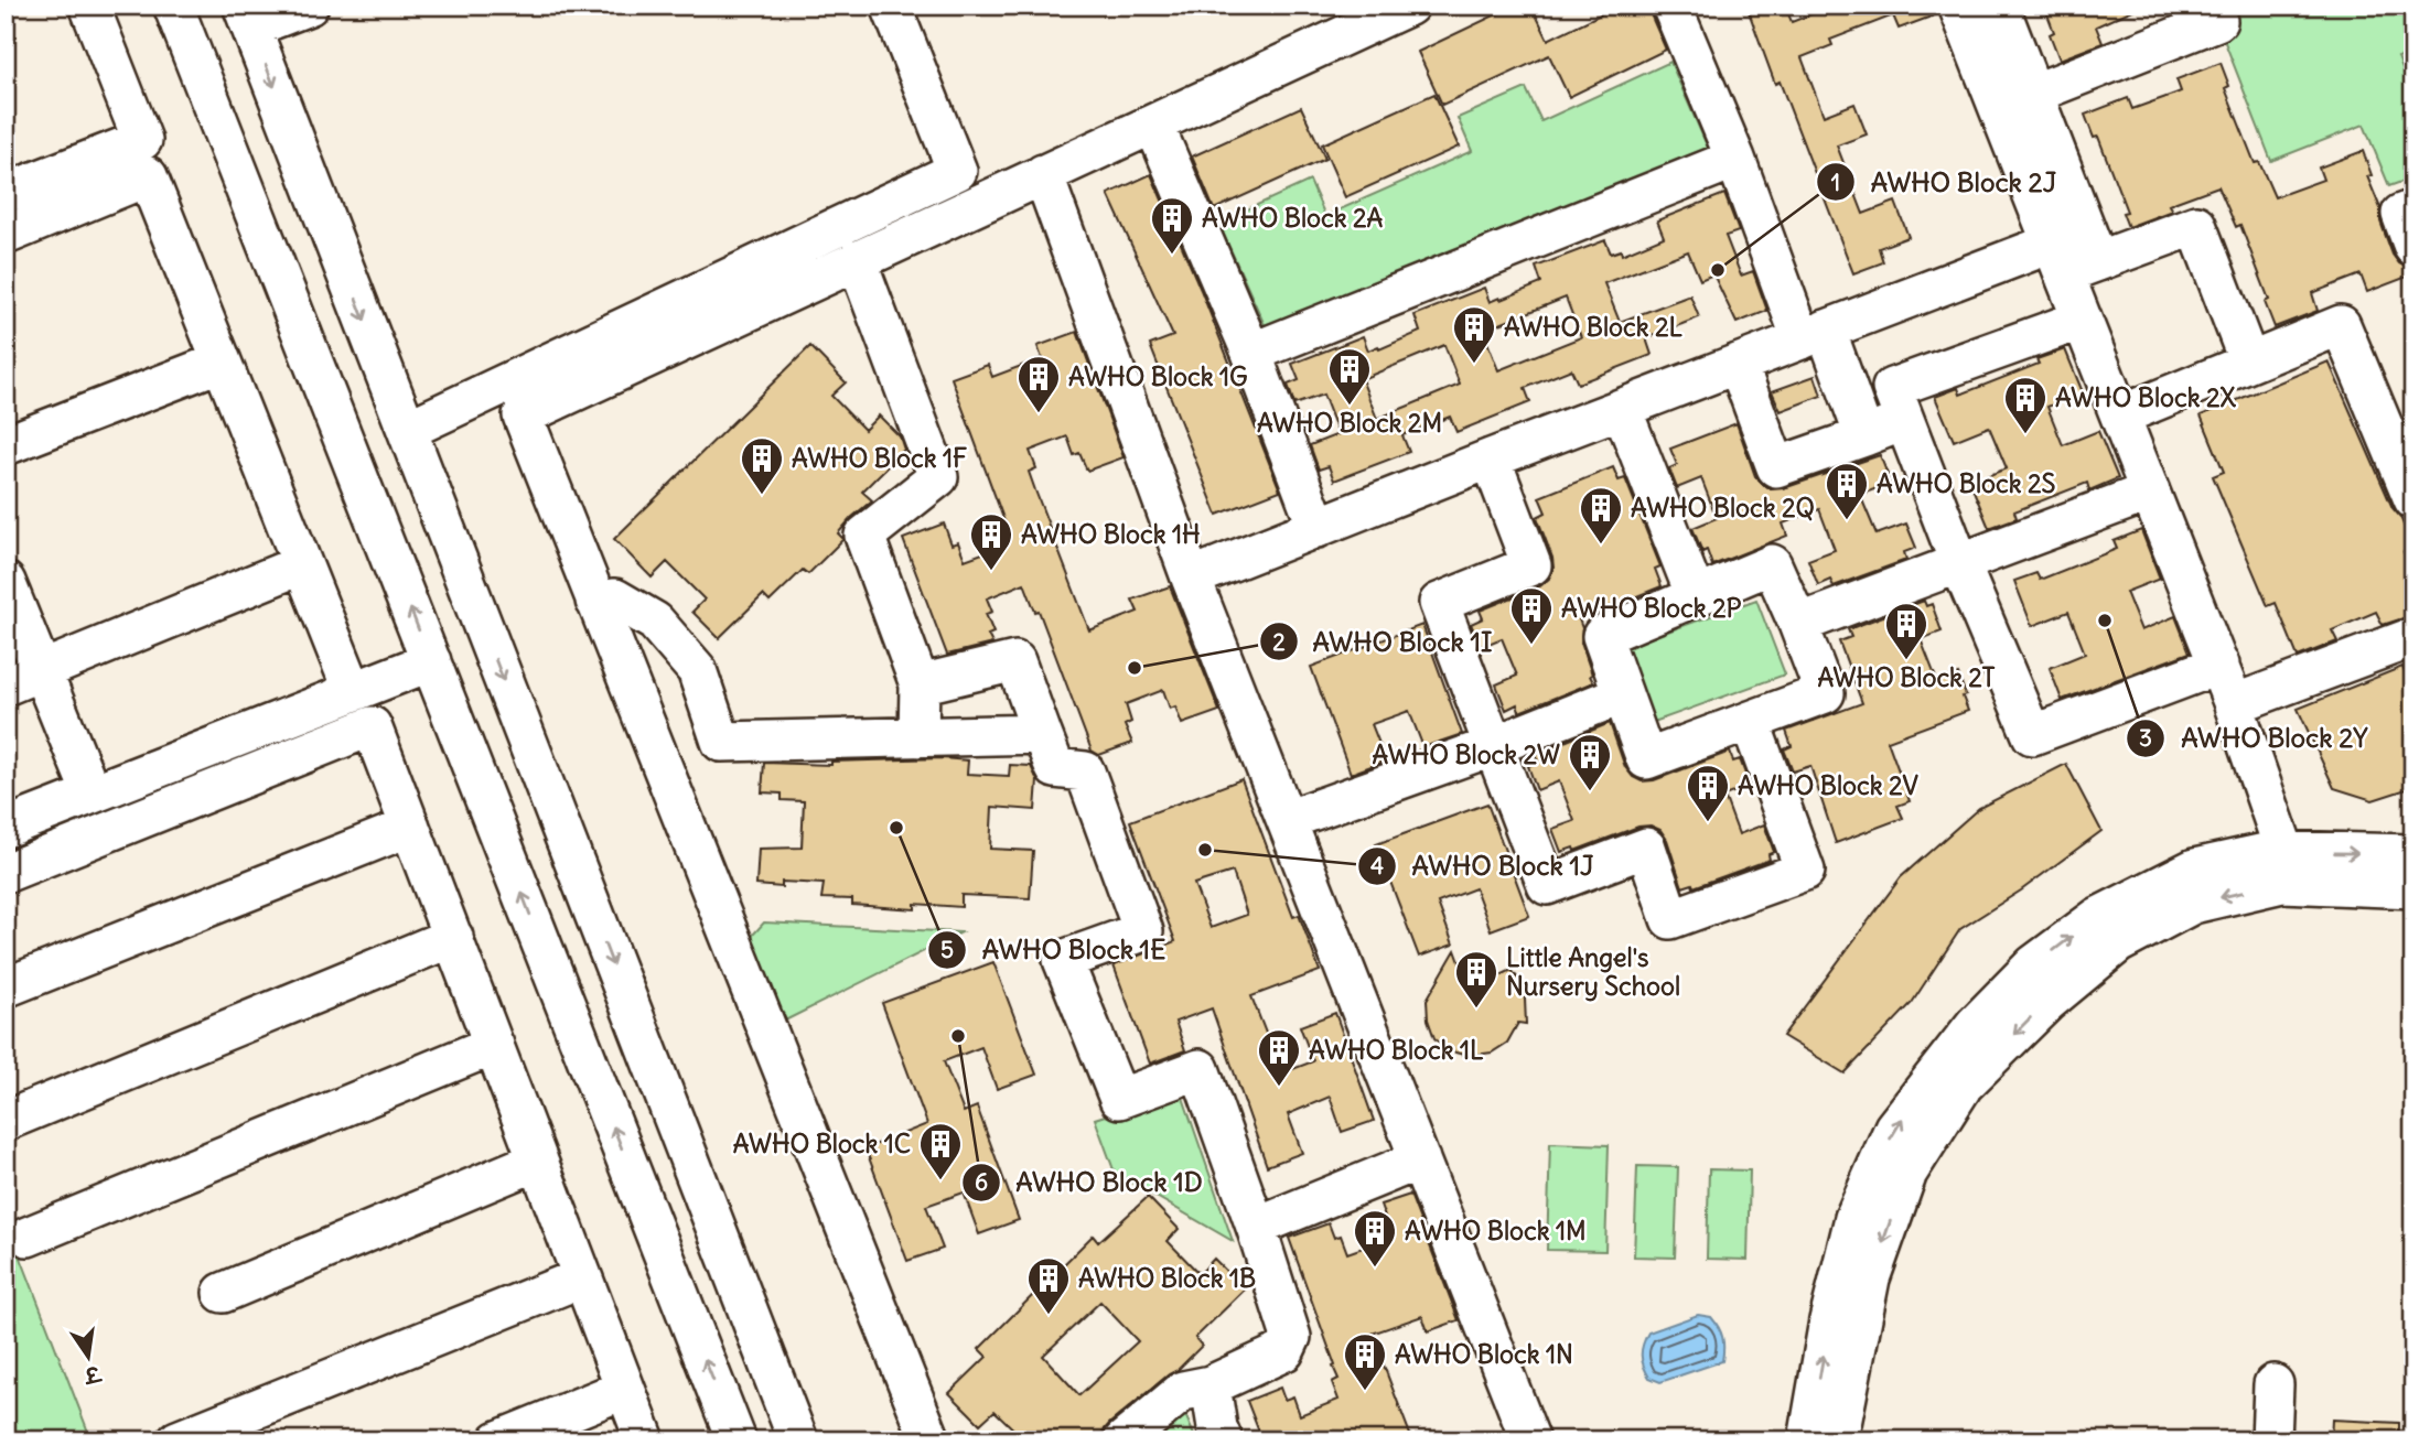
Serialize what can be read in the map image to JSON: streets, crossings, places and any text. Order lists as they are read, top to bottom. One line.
{"places":{"building":["AWHO Block 2A","AWHO Block 2L","AWHO Block 2M","AWHO Block 1G","AWHO Block 2X","AWHO Block 1F","AWHO Block 2S","AWHO Block 2Q","AWHO Block 1H","AWHO Block 2P","AWHO Block 2T","AWHO Block 2W","AWHO Block 2V","Little Angel's Nursery School","AWHO Block 1L","AWHO Block 1C","AWHO Block 1M","AWHO Block 1B","AWHO Block 1N"],"other":["AWHO Block 2J","AWHO Block 2Y","AWHO Block 1I","AWHO Block 1E","AWHO Block 1J","AWHO Block 1D"]},"north":"bottom"}
